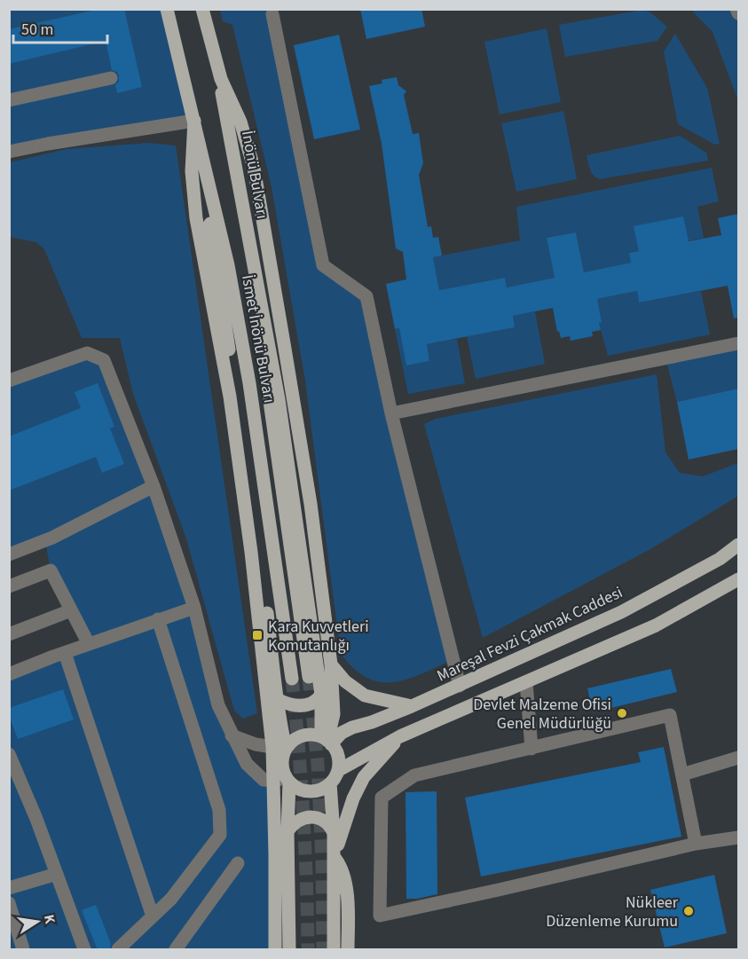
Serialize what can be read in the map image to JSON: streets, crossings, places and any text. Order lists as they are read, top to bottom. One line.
{"streets":{"main road":["İnönü Bulvarı","İsmet İnönü Bulvarı","Mareşal Fevzi Çakmak Caddesi"]},"crossings":[["İnönü Bulvarı","İsmet İnönü Bulvarı"]],"places":{"transit":["Kara Kuvvetleri Komutanlığı"],"other":["Devlet Malzeme Ofisi Genel Müdürlüğü","Nükleer Düzenleme Kurumu"]},"scale_bar":"50 m","north":"right"}
